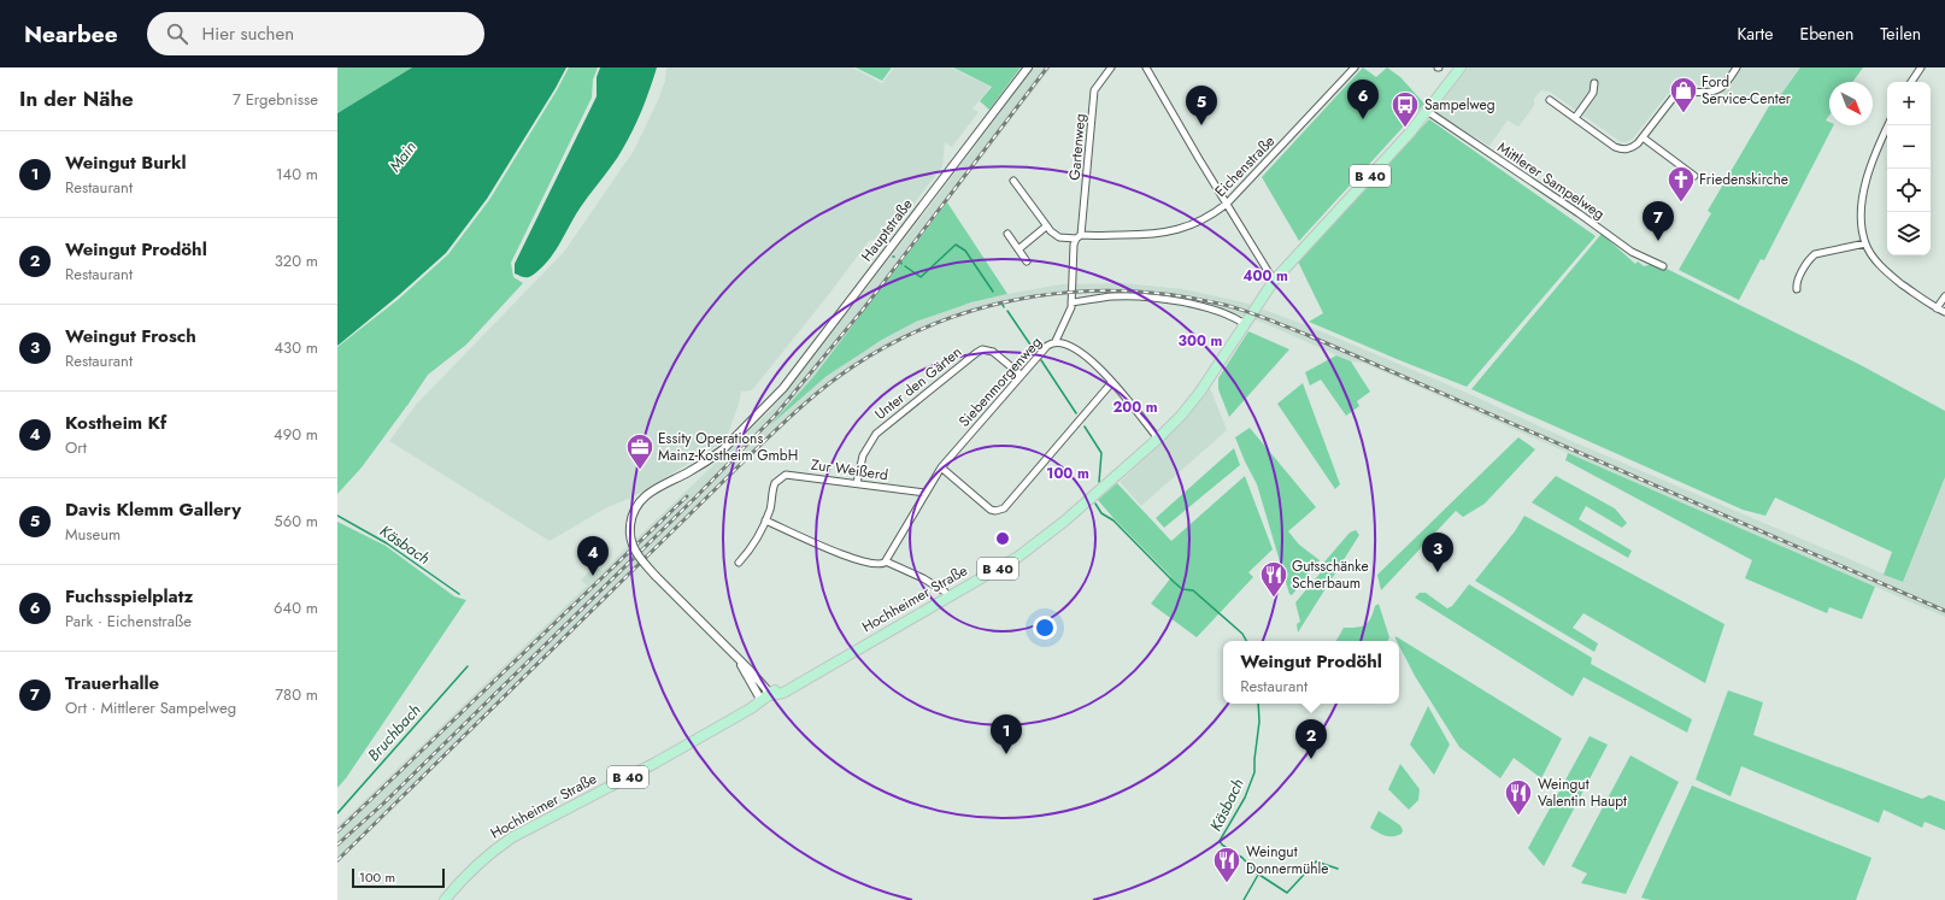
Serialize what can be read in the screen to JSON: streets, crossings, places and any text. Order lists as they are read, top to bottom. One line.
{"streets":{"main road":["B 40","Hochheimer Straße"],"street":["Gartenweg","Eichenstraße","Mittlerer Sampelweg","Hauptstraße","Siebenmorgenweg","Unter den Gärten","Zur Weißerd"]},"crossings":[["Gartenweg","Eichenstraße"],["Gartenweg","Siebenmorgenweg"],["Mittlerer Sampelweg","Hochheimer Straße"],["Hauptstraße","Hochheimer Straße"],["Siebenmorgenweg","Unter den Gärten"],["Siebenmorgenweg","Zur Weißerd"],["Siebenmorgenweg","Hochheimer Straße"],["Unter den Gärten","Zur Weißerd"]],"water":["Main","Käsbach","Bruchbach"],"places":{"shop":["Ford Service-Center"],"bus stop":["Sampelweg"],"church":["Friedenskirche"],"office":["Essity Operations Mainz-Kostheim GmbH"],"restaurant":["Gutsschänke Scherbaum","Weingut Valentin Haupt","Weingut Donnermühle"]},"scale_bar":"100 m","north":"bottom right","page":{"header":"Nearbee","search":"Hier suchen","nav":["Karte","Ebenen","Teilen"],"heading":["In der Nähe","7 Ergebnisse"],"pins":["6","5","7","3","4","1","2"],"map_buttons":["+","−"],"list":[{"mark":"1","name":"Weingut Burkl","note":"Restaurant","value":"140 m"},{"mark":"2","name":"Weingut Prodöhl","note":"Restaurant","value":"320 m"},{"mark":"3","name":"Weingut Frosch","note":"Restaurant","value":"430 m"},{"mark":"4","name":"Kostheim Kf","note":"Ort","value":"490 m"},{"mark":"5","name":"Davis Klemm Gallery","note":"Museum","value":"560 m"},{"mark":"6","name":"Fuchsspielplatz","note":"Park · Eichenstraße","value":"640 m"},{"mark":"7","name":"Trauerhalle","note":"Ort · Mittlerer Sampelweg","value":"780 m"}],"popup":["Weingut Prodöhl","Restaurant"],"scale":"100 m"},"rings":["400 m","300 m","200 m","100 m"]}
